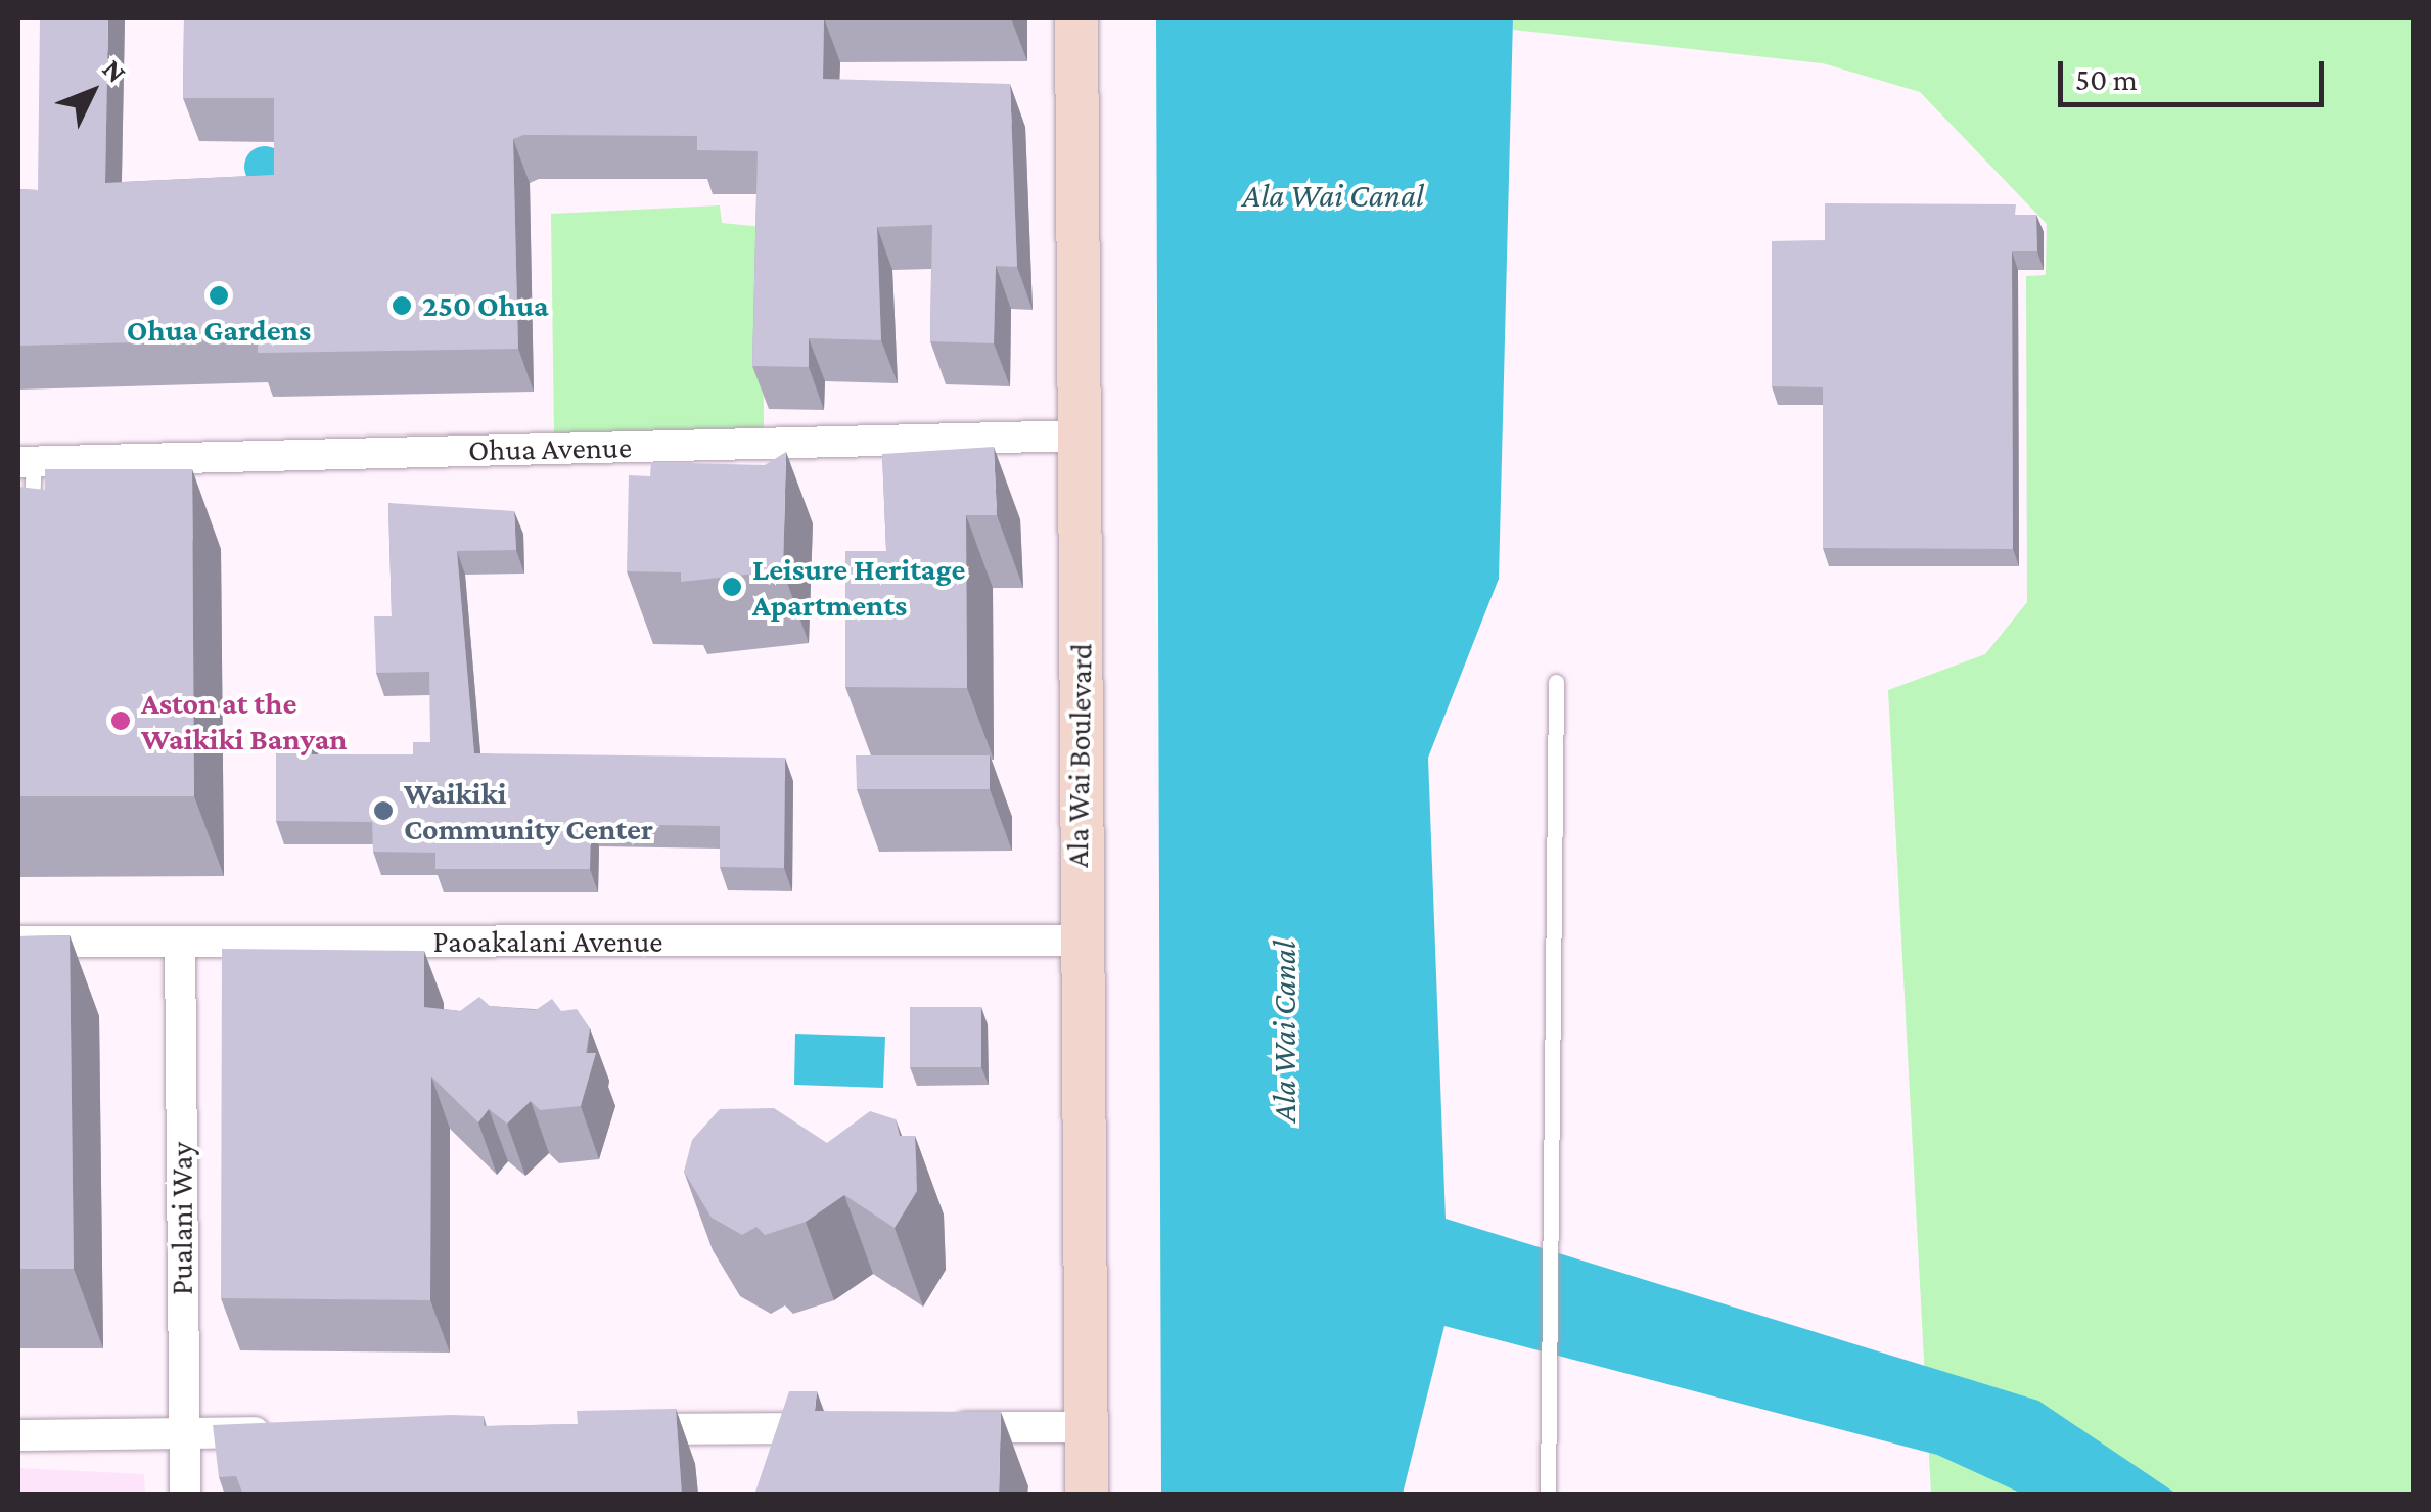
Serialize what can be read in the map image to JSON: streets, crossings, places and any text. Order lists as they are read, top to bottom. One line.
{"streets":{"main road":["Ala Wai Boulevard"],"street":["Ohua Avenue","Paoakalani Avenue","Pualani Way"]},"crossings":[["Ohua Avenue","Ala Wai Boulevard"],["Ala Wai Boulevard","Paoakalani Avenue"],["Paoakalani Avenue","Pualani Way"]],"water":["Ala Wai Canal"],"places":["Ohua Gardens","250 Ohua","Leisure Heritage Apartments","Aston at the Waikiki Banyan","Waikiki Community Center"],"scale_bar":"50 m","north":"top right"}
